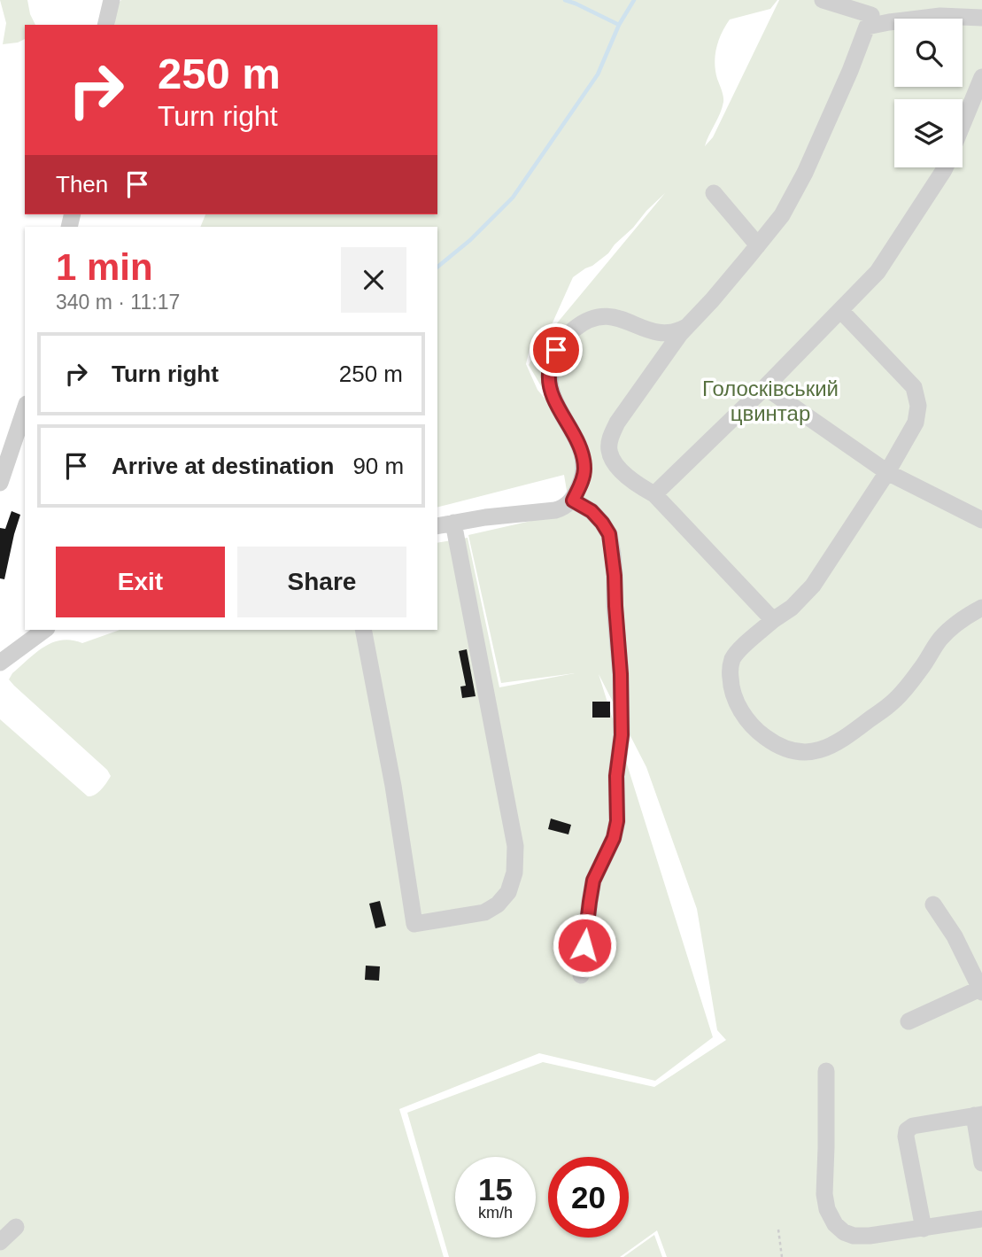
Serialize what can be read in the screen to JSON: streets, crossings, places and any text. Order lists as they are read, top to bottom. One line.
{"parks":["Голосківський цвинтар"],"page":{"turn":["250 m","Turn right"],"then":"Then","heading":["1 min","340 m · 11:17"],"list":[{"name":"Turn right","value":"250 m"},{"name":"Arrive at destination","value":"90 m"}],"buttons":["Exit","Share"],"speed":"15 km/h","limit":"20"}}
